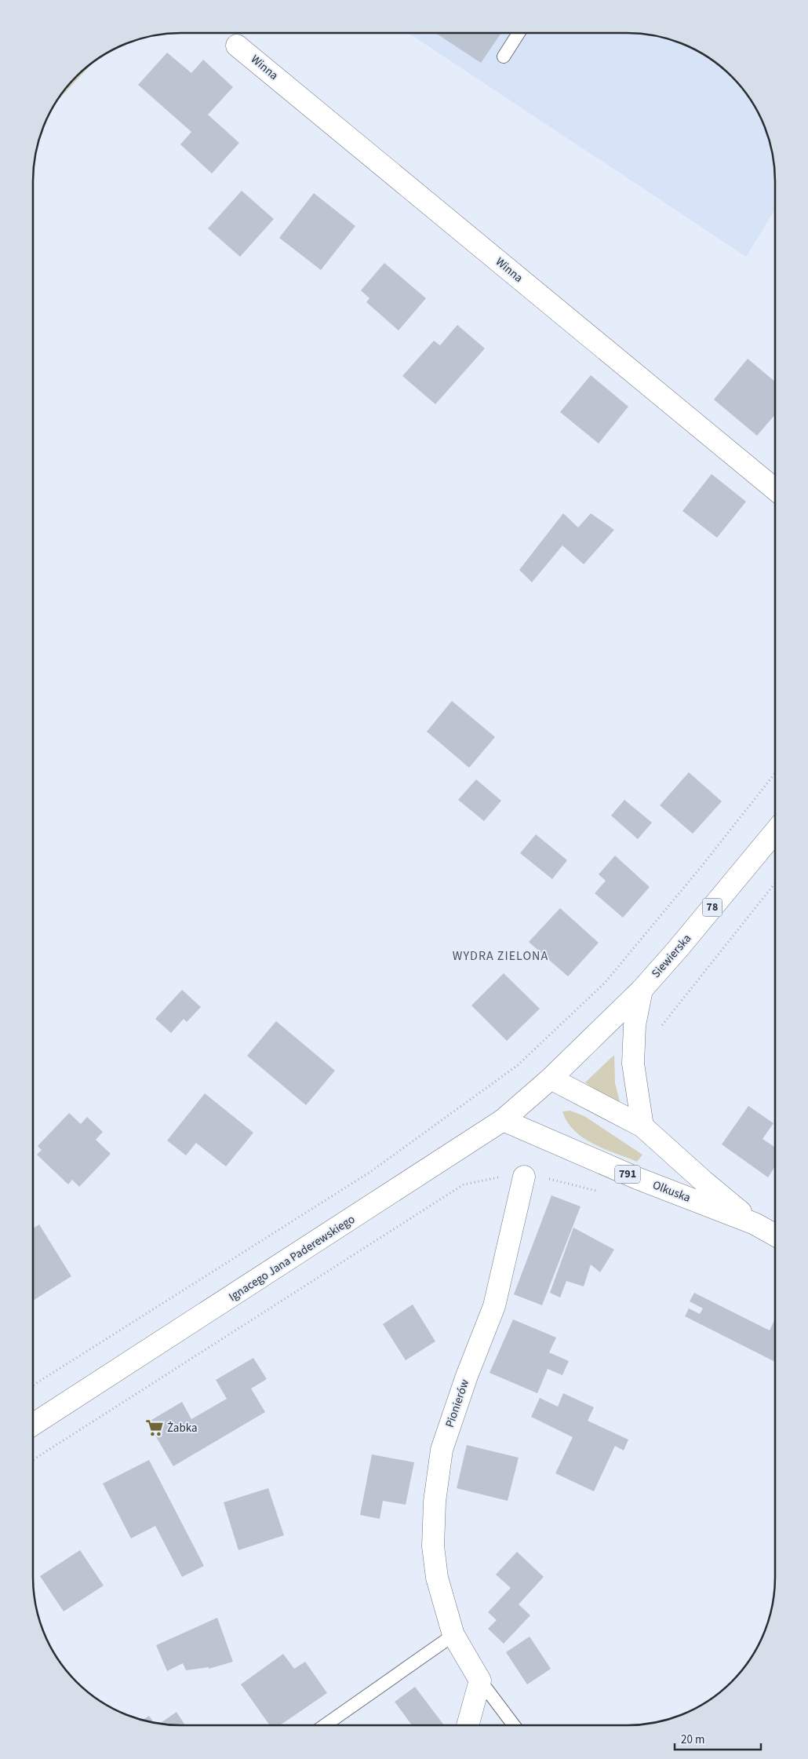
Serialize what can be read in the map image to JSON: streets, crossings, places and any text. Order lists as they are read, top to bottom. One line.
{"streets":{"main road":["Winna","78","Siewierska","791","Olkuska","Ignacego Jana Paderewskiego","Pionierów"]},"crossings":[["Siewierska","Olkuska"],["Siewierska","Ignacego Jana Paderewskiego"],["Olkuska","Ignacego Jana Paderewskiego"]],"districts":["WYDRA ZIELONA"],"places":{"supermarket":["Żabka"]},"scale_bar":"20 m"}
